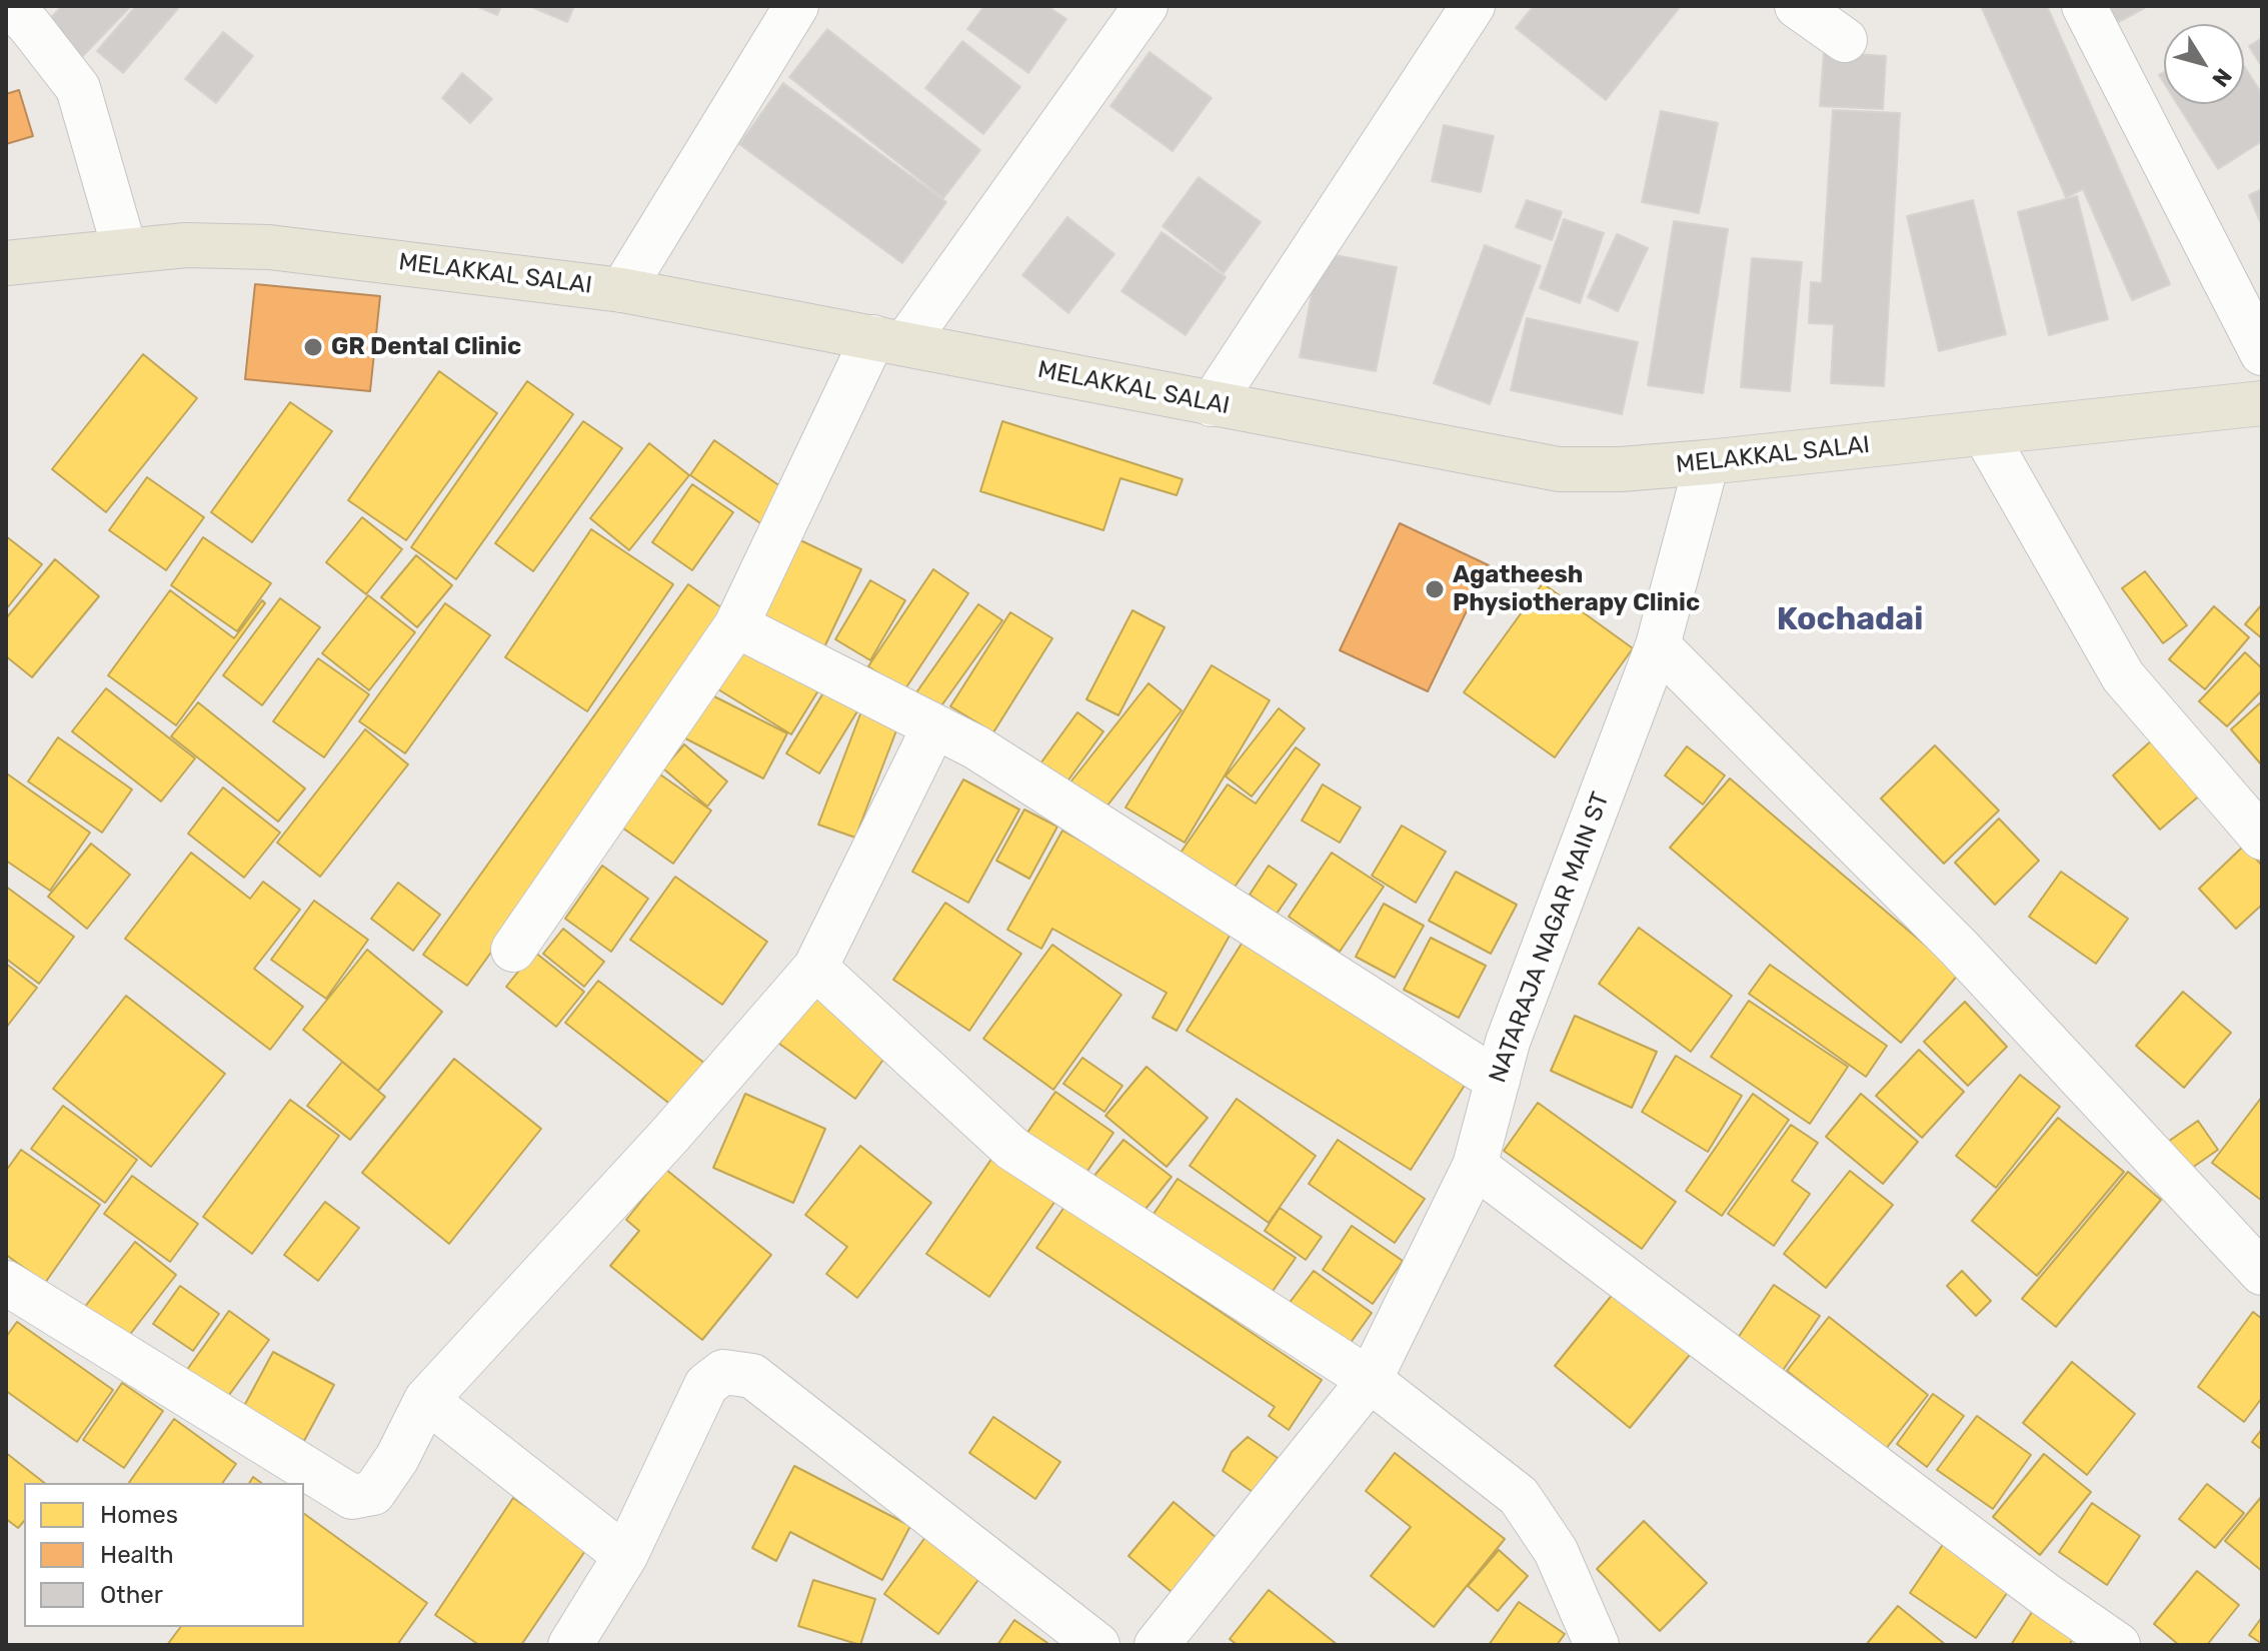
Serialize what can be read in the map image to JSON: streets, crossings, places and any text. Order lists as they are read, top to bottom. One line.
{"streets":{"main road":["MELAKKAL SALAI"],"street":["NATARAJA NAGAR MAIN ST"]},"crossings":[["MELAKKAL SALAI","NATARAJA NAGAR MAIN ST"]],"districts":["Kochadai"],"places":["GR Dental Clinic","Agatheesh Physiotherapy Clinic"],"legend":["Homes","Health","Other"],"north":"bottom right"}
